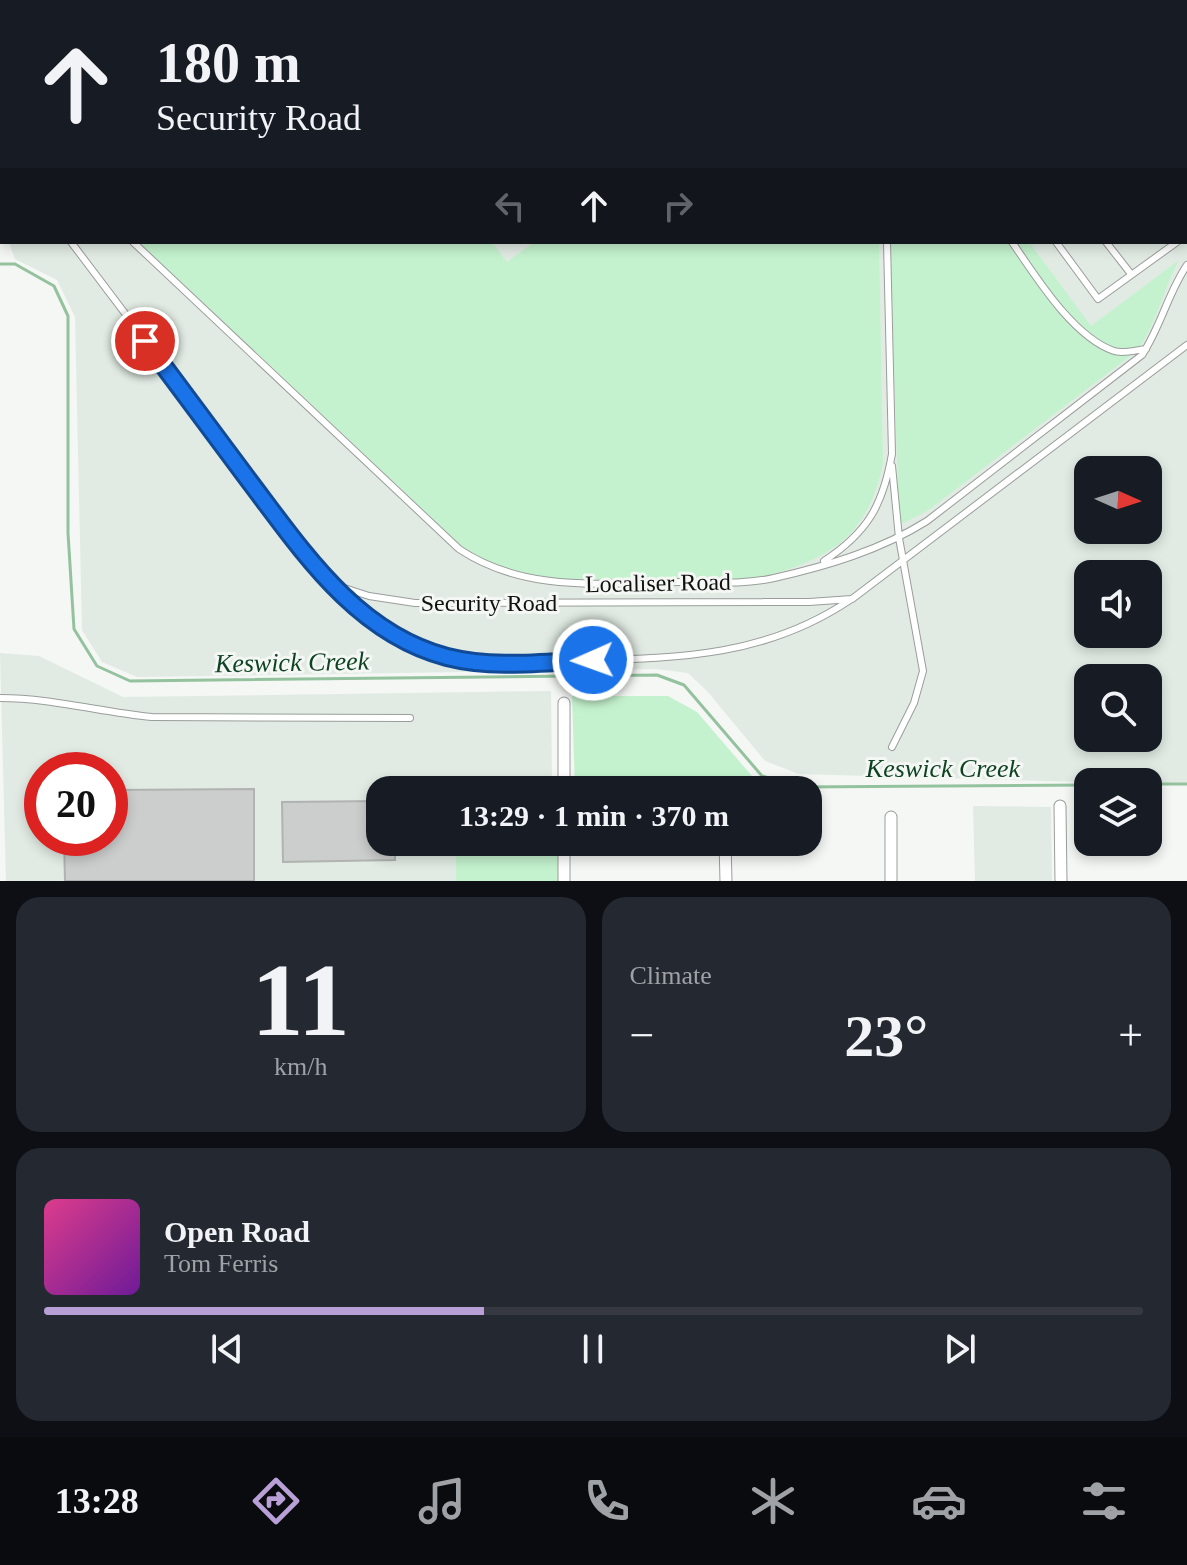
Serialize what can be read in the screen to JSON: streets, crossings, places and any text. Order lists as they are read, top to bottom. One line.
{"streets":{"lane":["Localiser Road","Security Road"]},"water":["Keswick Creek"],"north":"right","page":{"turn":["180 m","Security Road"],"limit":"20","trip":"13:29 · 1 min · 370 m","tile":[["11","km/h"],"Climate"],"heat":["−","23°","+"],"song":["Open Road","Tom Ferris"],"tabs":"13:28"}}
